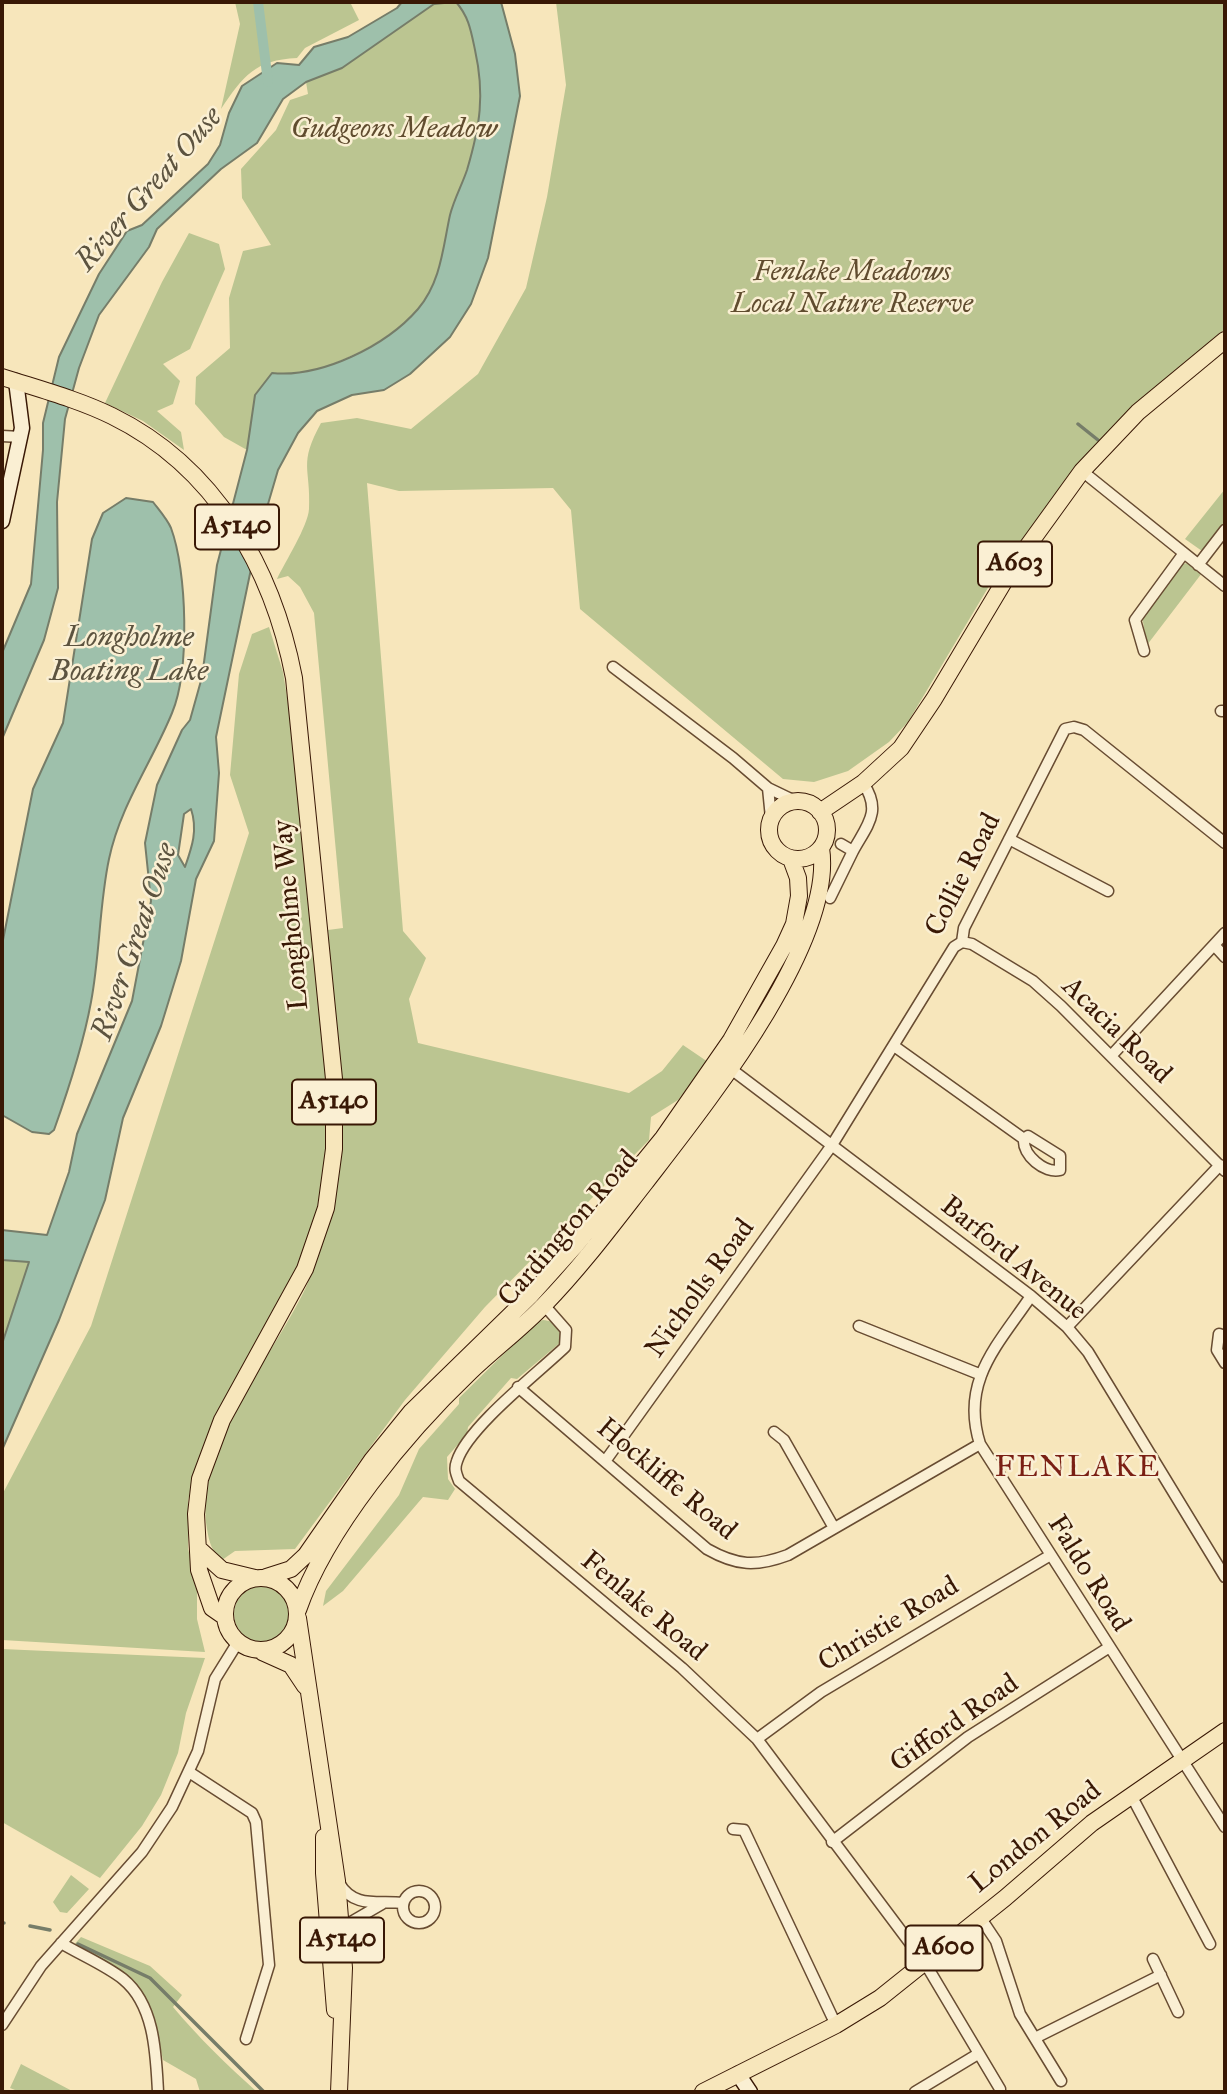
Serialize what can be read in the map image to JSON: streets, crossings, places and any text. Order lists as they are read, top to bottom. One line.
{"streets":{"main road":["A5140","A603","Longholme Way","Cardington Road","London Road","A600"],"street":["Collie Road","Acacia Road","Barford Avenue","Nicholls Road","Hockliffe Road","Faldo Road","Fenlake Road","Christie Road","Gifford Road"]},"crossings":[["A5140","Longholme Way"],["A5140","Cardington Road"],["A603","Cardington Road"],["Collie Road","Acacia Road"],["Collie Road","Barford Avenue"],["Collie Road","Nicholls Road"],["Longholme Way","Cardington Road"],["Cardington Road","Barford Avenue"],["Cardington Road","Fenlake Road"],["Barford Avenue","Nicholls Road"],["Barford Avenue","Faldo Road"],["Nicholls Road","Hockliffe Road"],["Hockliffe Road","Faldo Road"],["Hockliffe Road","Fenlake Road"],["Faldo Road","Christie Road"],["Faldo Road","Gifford Road"],["Faldo Road","London Road"],["Fenlake Road","Christie Road"],["Fenlake Road","Gifford Road"],["Fenlake Road","London Road"],["London Road","A600"]],"districts":["FENLAKE"],"water":["River Great Ouse","Longholme Boating Lake"],"parks":["Gudgeons Meadow","Fenlake Meadows Local Nature Reserve"]}
